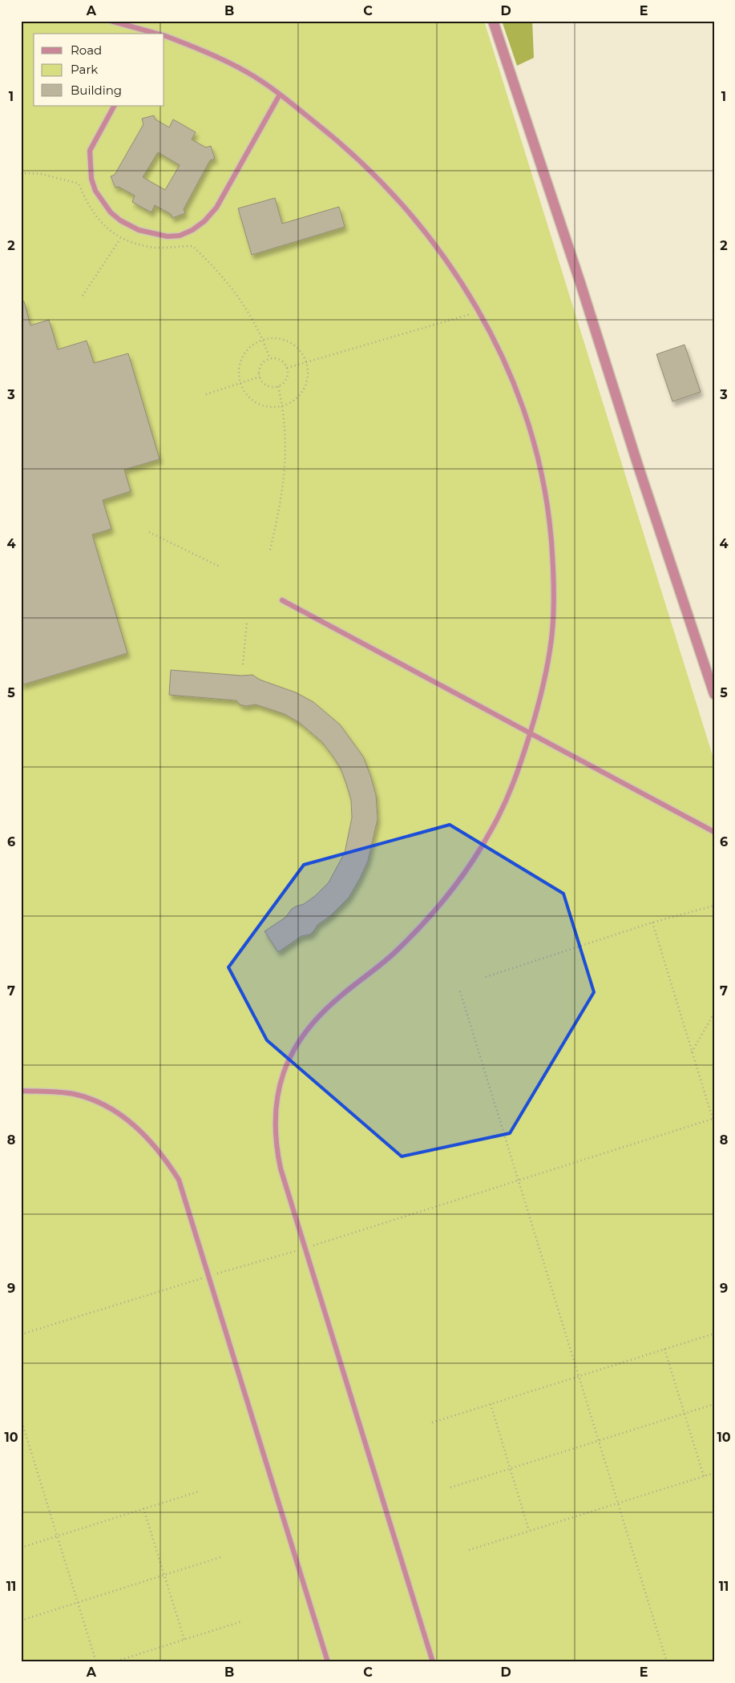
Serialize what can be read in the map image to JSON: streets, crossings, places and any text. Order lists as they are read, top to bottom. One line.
{"legend":["Road","Park","Building"],"grid":{"columns":["A","B","C","D","E"],"rows":["1","2","3","4","5","6","7","8","9","10","11"]}}
